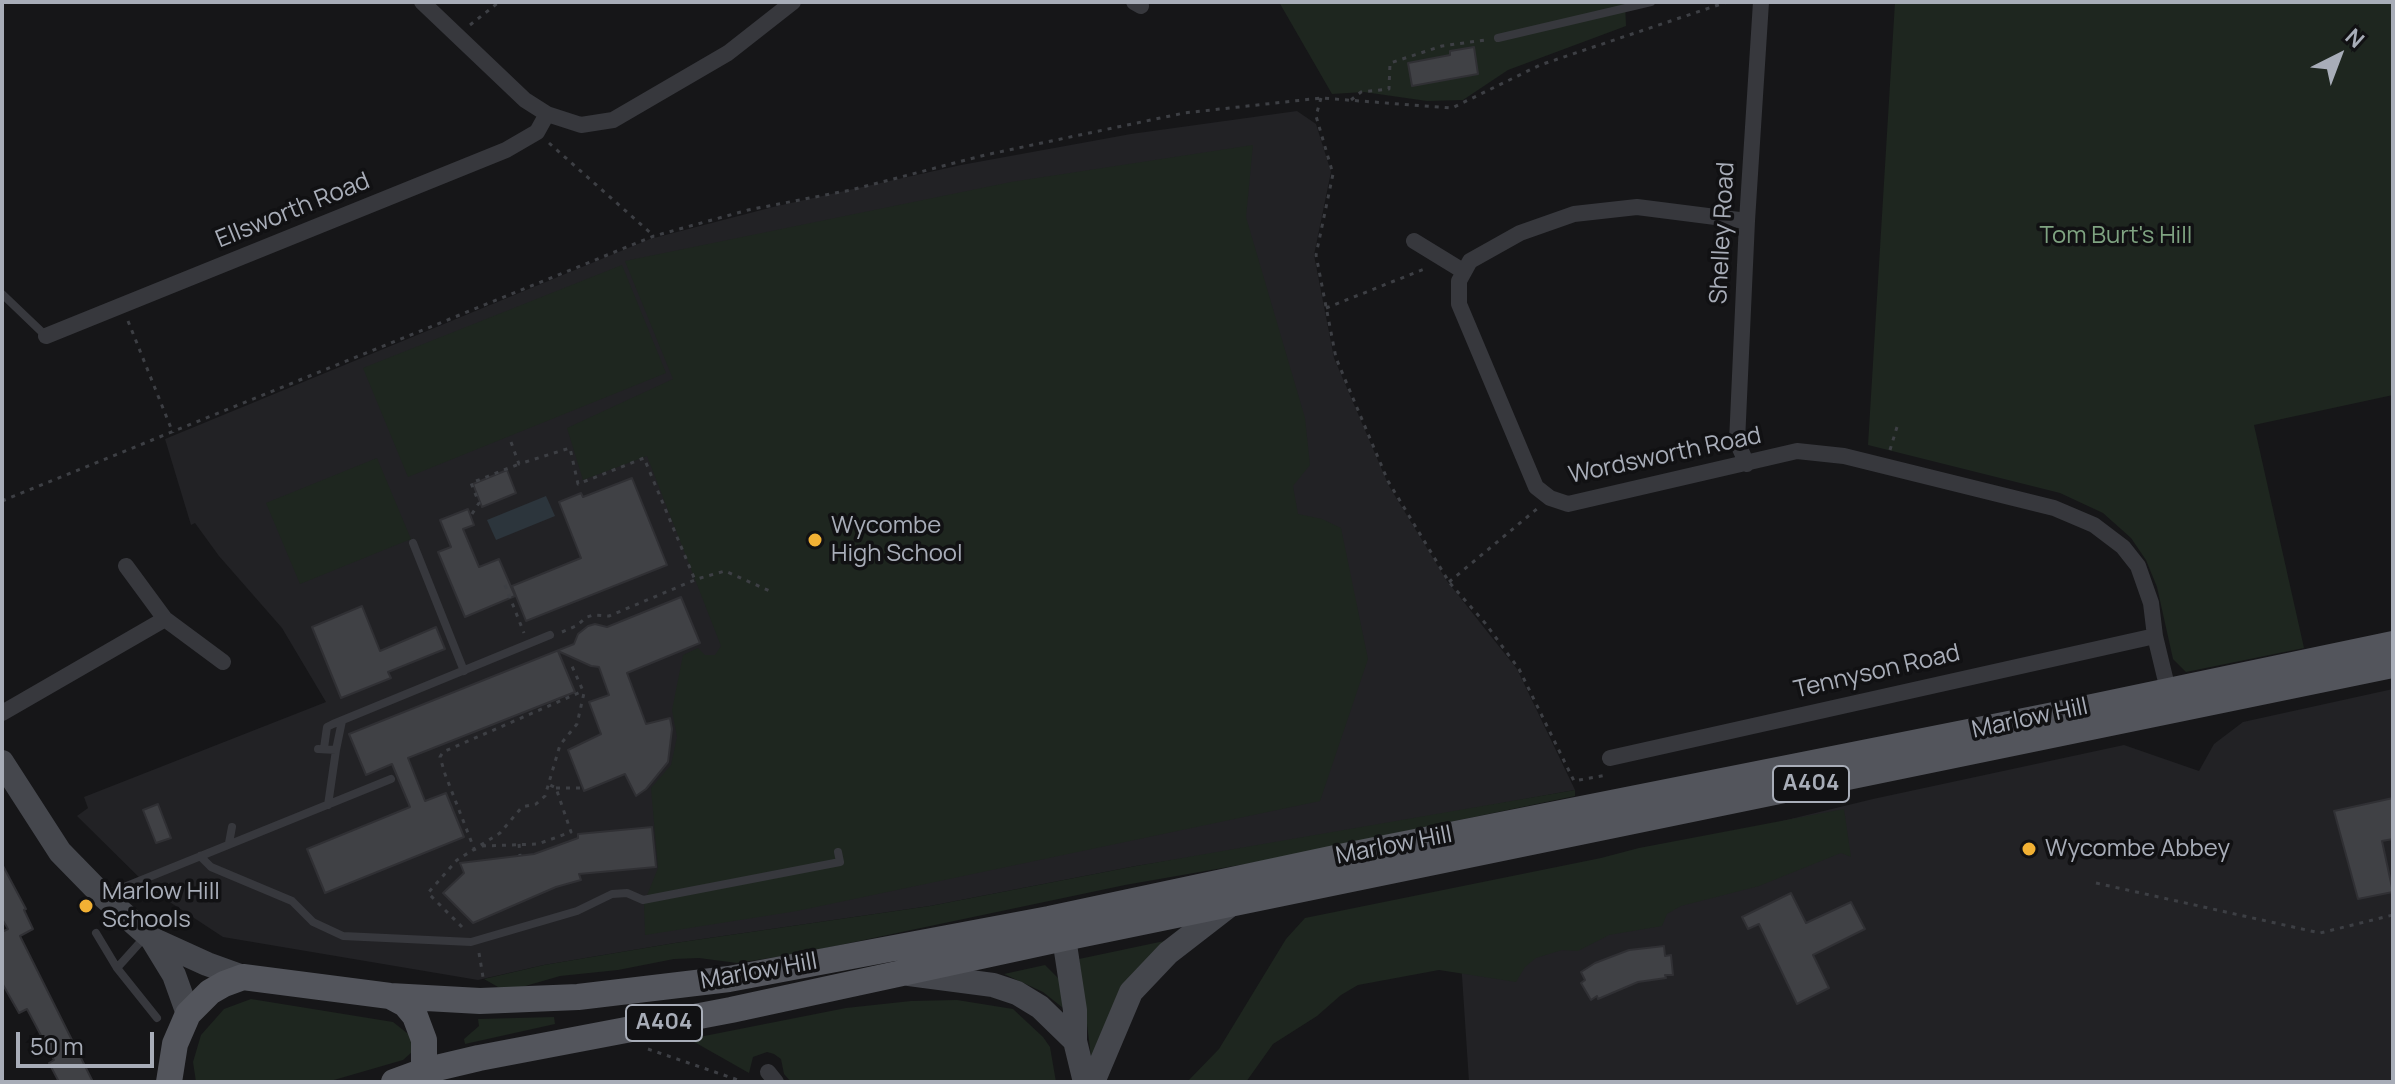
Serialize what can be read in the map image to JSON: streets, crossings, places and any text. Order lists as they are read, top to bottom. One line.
{"streets":{"main road":["Marlow Hill","A404"],"street":["Ellsworth Road","Shelley Road","Wordsworth Road","Tennyson Road"]},"crossings":[["Shelley Road","Wordsworth Road"],["Wordsworth Road","Tennyson Road"],["Wordsworth Road","Marlow Hill"]],"parks":["Tom Burt's Hill"],"places":["Wycombe High School","Wycombe Abbey","Marlow Hill Schools"],"scale_bar":"50 m","north":"top right"}
